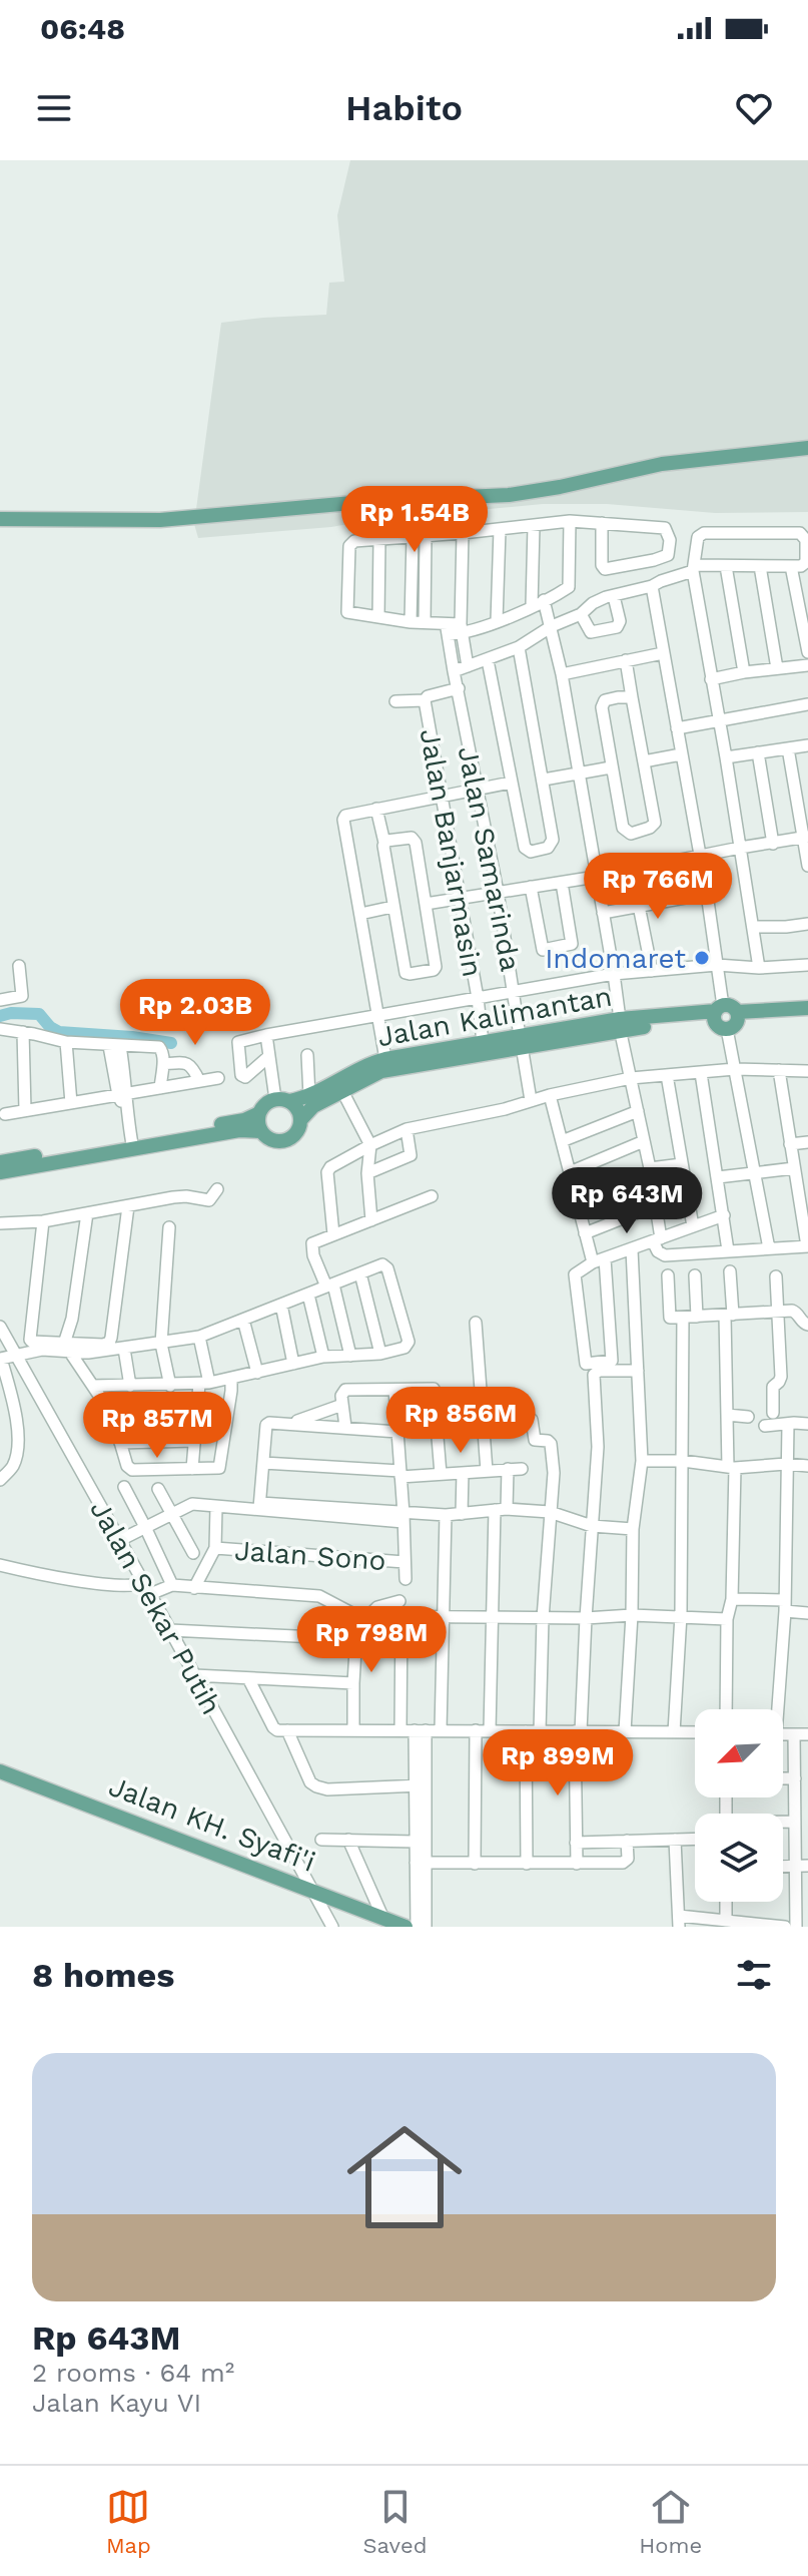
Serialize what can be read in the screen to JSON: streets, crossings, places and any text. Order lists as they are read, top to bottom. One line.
{"streets":{"main road":["Jalan Kalimantan","Jalan KH. Syafi'i"],"street":["Jalan Banjarmasin","Jalan Samarinda","Jalan Sono","Jalan Sekar Putih"]},"crossings":[["Jalan Banjarmasin","Jalan Samarinda"],["Jalan Banjarmasin","Jalan Kalimantan"],["Jalan Samarinda","Jalan Kalimantan"],["Jalan Sekar Putih","Jalan KH. Syafi'i"]],"places":["Indomaret"],"north":"bottom left","page":{"status":"06:48","header":"Habito","price":["Rp 1.54B","Rp 766M","Rp 2.03B","Rp 643M","Rp 856M","Rp 857M","Rp 798M","Rp 899M"],"heading":"8 homes","list":[{"name":"Rp 643M","note":"2 rooms · 64 m² · Jalan Kayu VI"}],"tabs":["Map","Saved","Home"]}}
